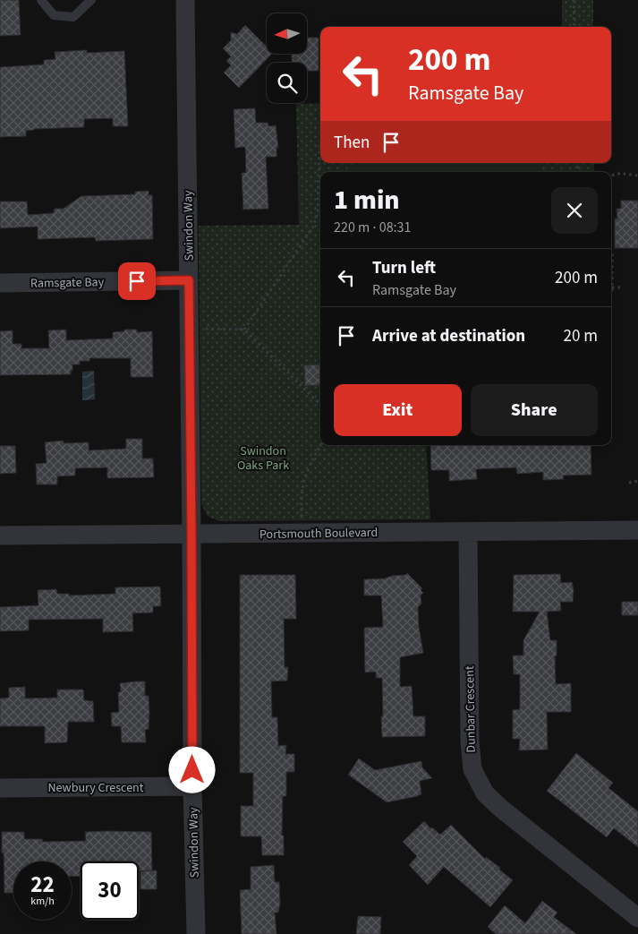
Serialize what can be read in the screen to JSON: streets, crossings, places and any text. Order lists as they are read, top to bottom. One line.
{"streets":{"street":["Swindon Way","Ramsgate Bay","Portsmouth Boulevard","Dunbar Crescent","Newbury Crescent"]},"crossings":[["Swindon Way","Ramsgate Bay"],["Swindon Way","Portsmouth Boulevard"],["Swindon Way","Newbury Crescent"],["Portsmouth Boulevard","Dunbar Crescent"]],"parks":["Swindon Oaks Park"],"north":"left","page":{"turn":["200 m","Ramsgate Bay"],"then":"Then","heading":["1 min","220 m · 08:31"],"list":[{"name":"Turn left","note":"Ramsgate Bay","value":"200 m"},{"name":"Arrive at destination","value":"20 m"}],"buttons":["Exit","Share"],"speed":"22 km/h","limit":"30"}}
